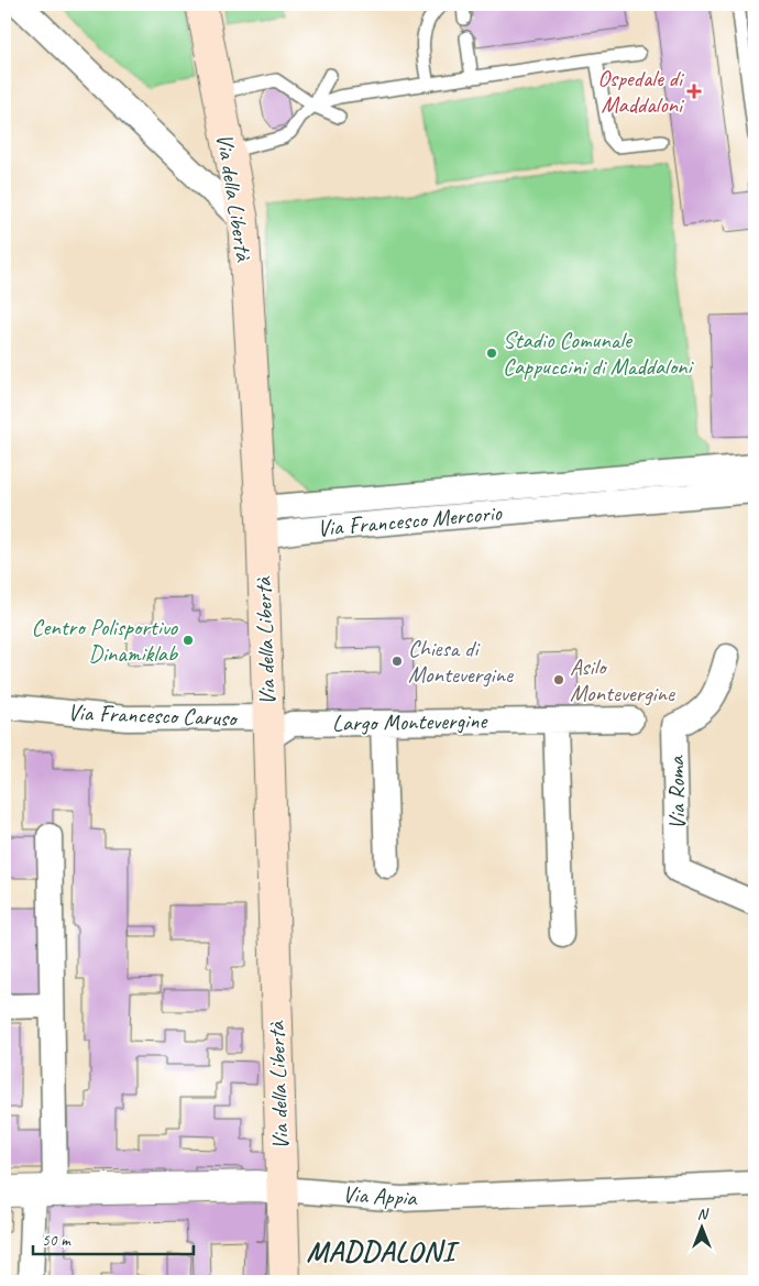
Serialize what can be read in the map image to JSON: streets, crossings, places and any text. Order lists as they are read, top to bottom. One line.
{"streets":{"main road":["Via della Libertà"],"street":["Via Francesco Mercorio","Via Francesco Caruso","Largo Montevergine","Via Roma","Via Appia"]},"crossings":[["Via della Libertà","Via Francesco Mercorio"],["Via della Libertà","Via Francesco Caruso"],["Via della Libertà","Largo Montevergine"],["Via della Libertà","Via Appia"],["Via Francesco Caruso","Largo Montevergine"]],"districts":["MADDALONI"],"places":{"health":["Ospedale di Maddaloni"],"other":["Stadio Comunale Cappuccini di Maddaloni","Centro Polisportivo Dinamiklab","Chiesa di Montevergine","Asilo Montevergine"]},"scale_bar":"50 m","north":"top"}
